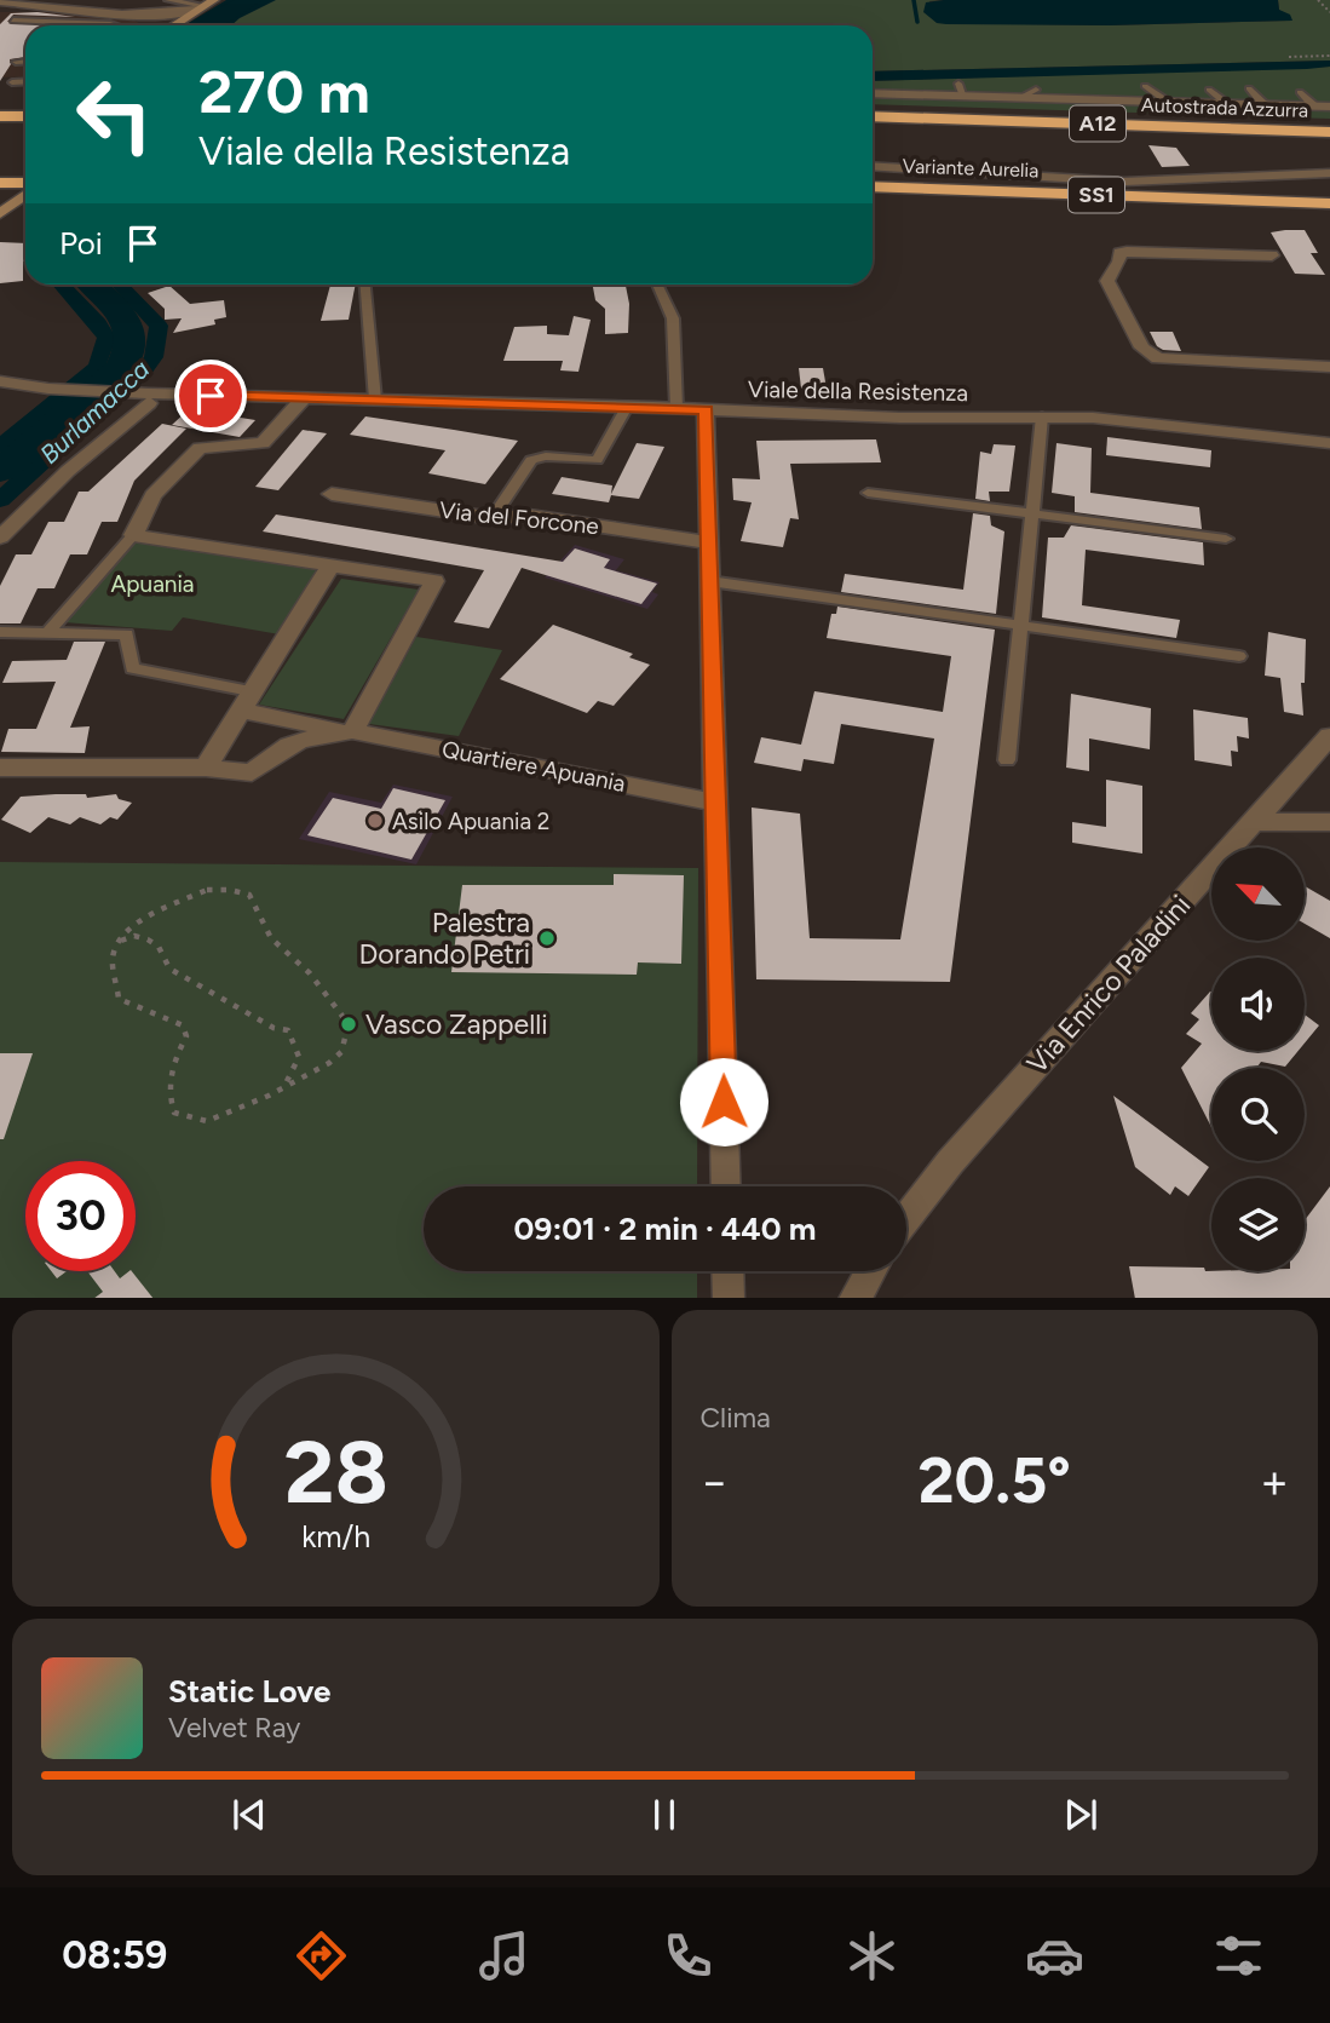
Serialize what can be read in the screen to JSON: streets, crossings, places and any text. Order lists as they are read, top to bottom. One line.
{"streets":{"highway":["Autostrada Azzurra","A12","Variante Aurelia","SS1"],"street":["Viale della Resistenza","Via del Forcone","Quartiere Apuania","Via Enrico Paladini"]},"water":["Burlamacca"],"parks":["Apuania"],"places":["Asilo Apuania 2","Palestra Dorando Petri","Vasco Zappelli"],"north":"top left","page":{"turn":["270 m","Viale della Resistenza"],"then":"Poi","limit":"30","trip":"09:01 · 2 min · 440 m","tile":"Clima","heat":["−","20.5°","+"],"song":["Static Love","Velvet Ray"],"tabs":"08:59","gauge":["28","km/h"]}}
